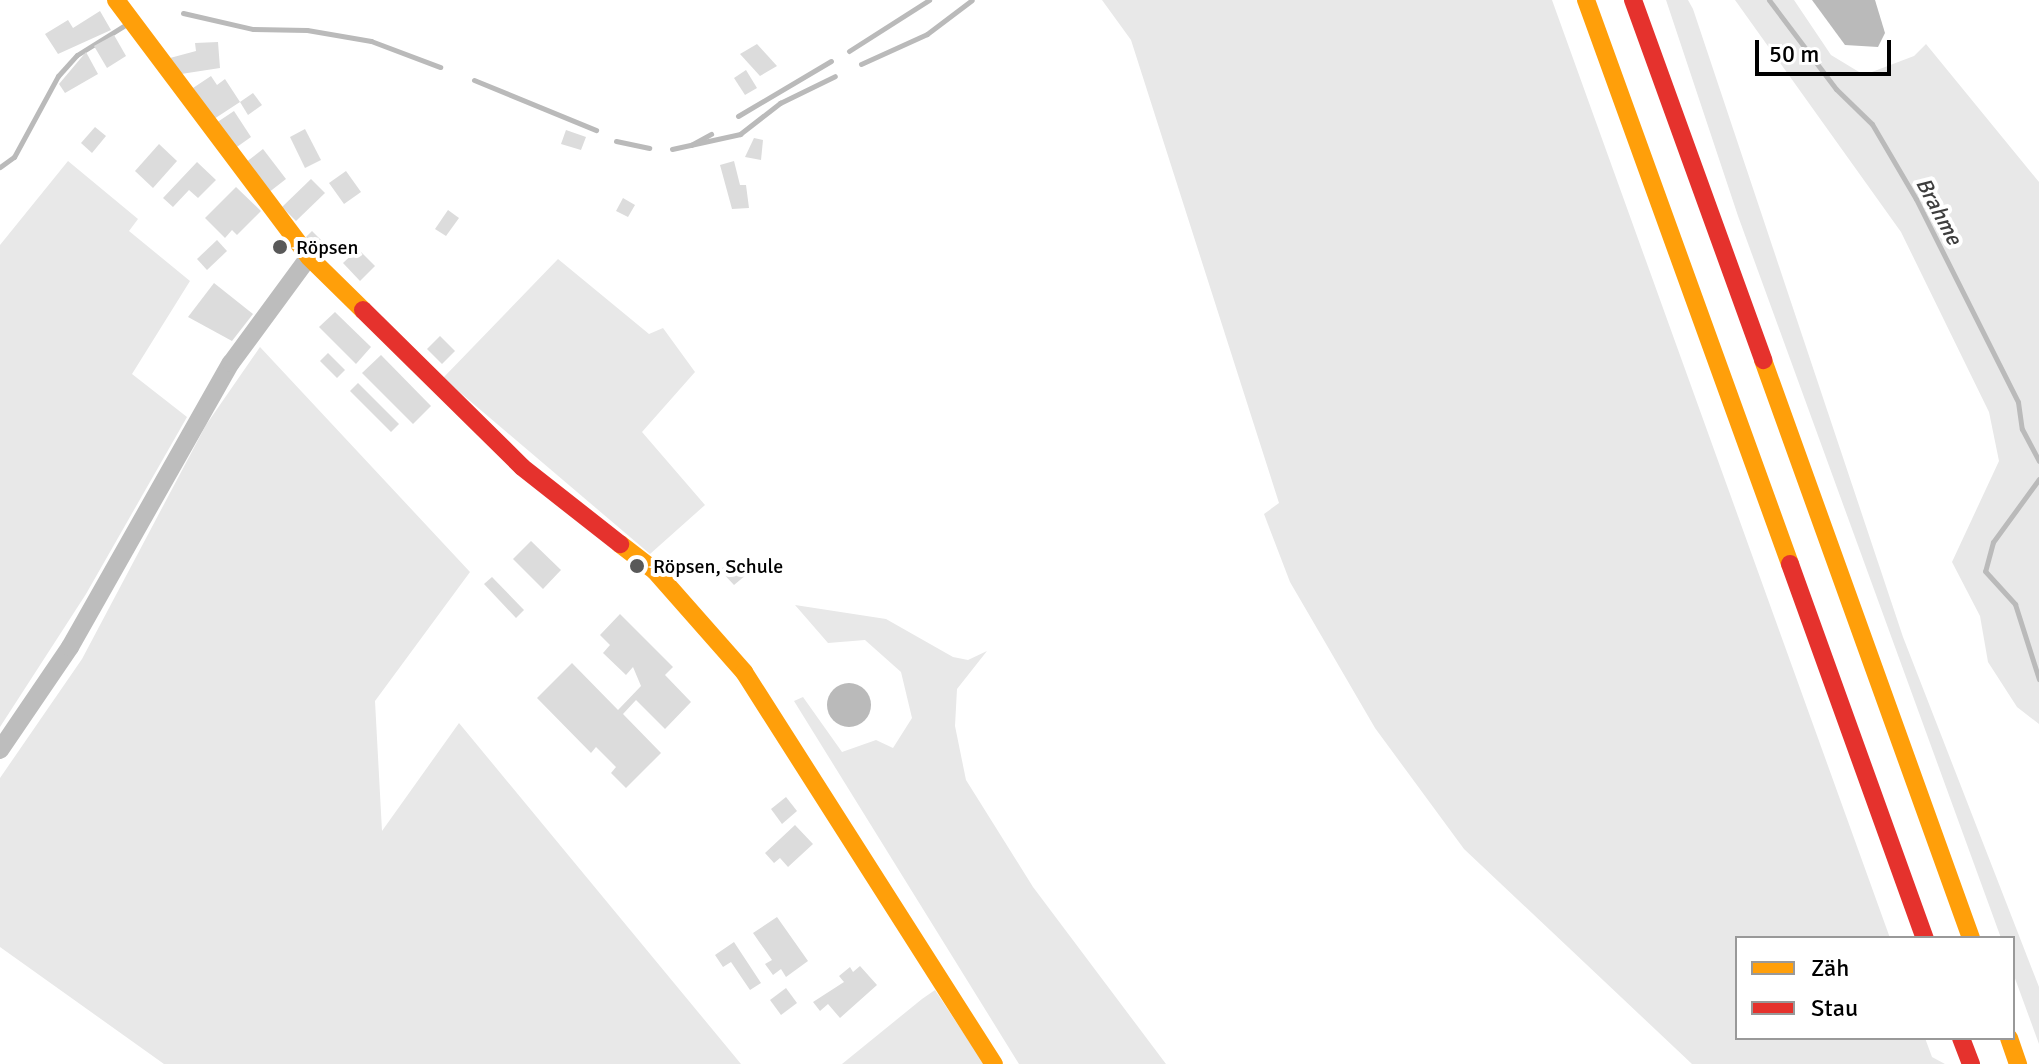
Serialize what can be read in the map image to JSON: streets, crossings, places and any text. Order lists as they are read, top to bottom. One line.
{"water":["Brahme"],"places":["Röpsen","Röpsen, Schule"],"legend":["Zäh","Stau"],"scale_bar":"50 m"}
